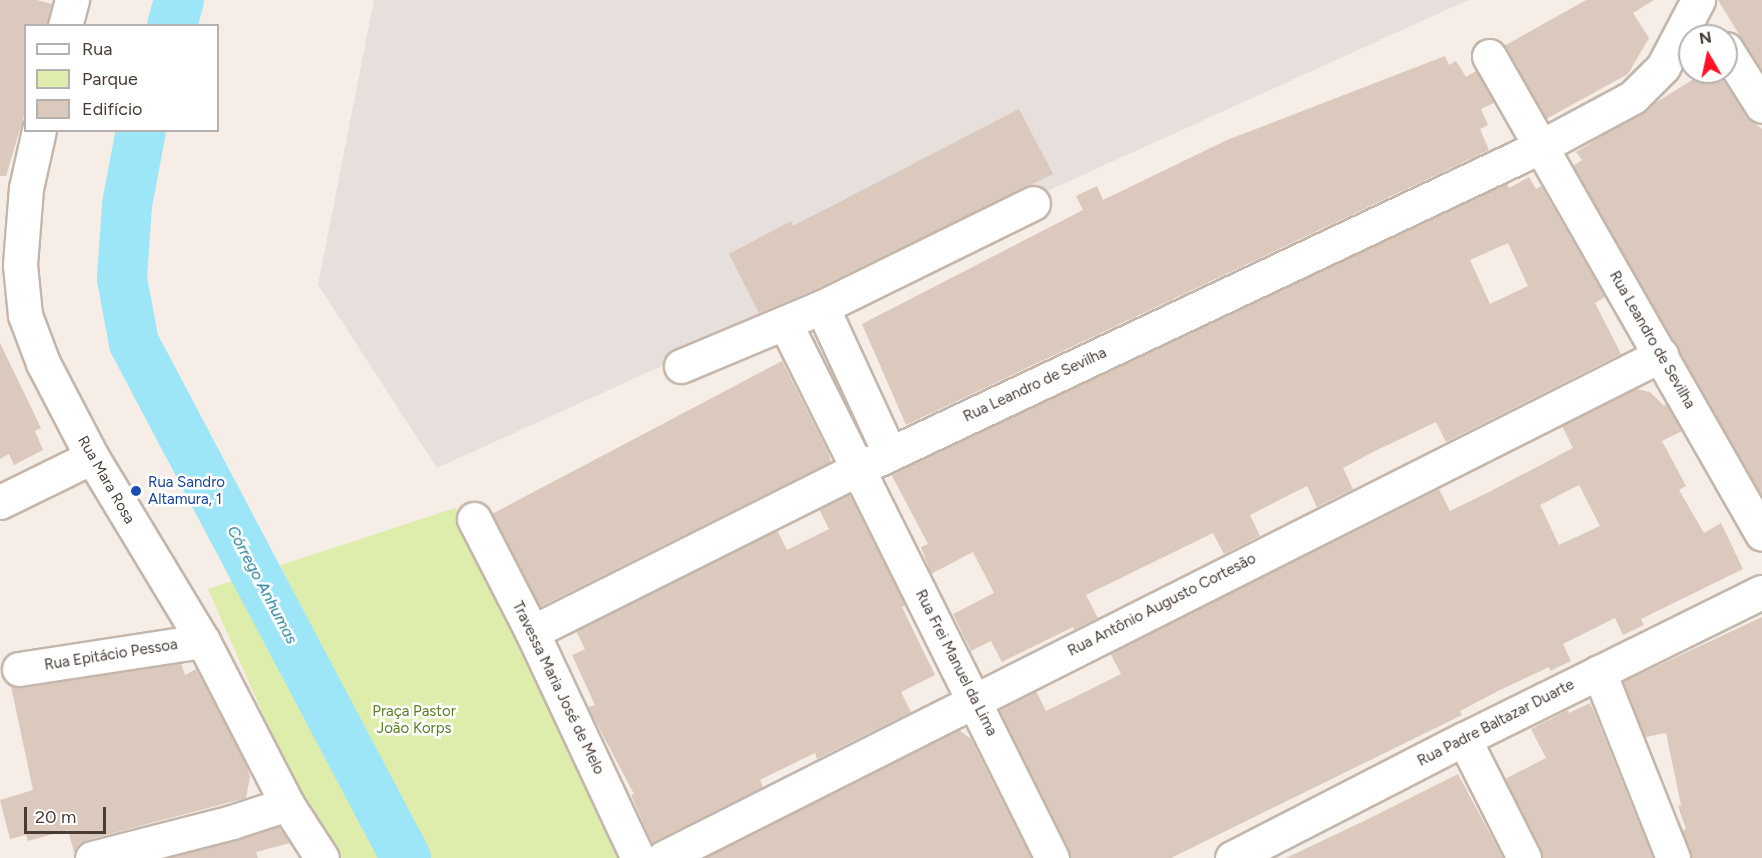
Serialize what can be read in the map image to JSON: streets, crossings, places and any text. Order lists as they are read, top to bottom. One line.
{"streets":{"street":["Rua Leandro de Sevilha","Rua Mara Rosa","Rua Antônio Augusto Cortesão","Rua Epitácio Pessoa","Rua Frei Manuel da Lima","Travessa Maria José de Melo","Rua Padre Baltazar Duarte"]},"crossings":[["Rua Leandro de Sevilha","Rua Antônio Augusto Cortesão"],["Rua Leandro de Sevilha","Rua Frei Manuel da Lima"],["Rua Leandro de Sevilha","Travessa Maria José de Melo"],["Rua Mara Rosa","Rua Epitácio Pessoa"],["Rua Antônio Augusto Cortesão","Rua Frei Manuel da Lima"]],"water":["Córrego Anhumas"],"parks":["Praça Pastor João Korps"],"places":["Rua Sandro Altamura, 1"],"legend":["Rua","Parque","Edifício"],"scale_bar":"20 m","north":"top"}
